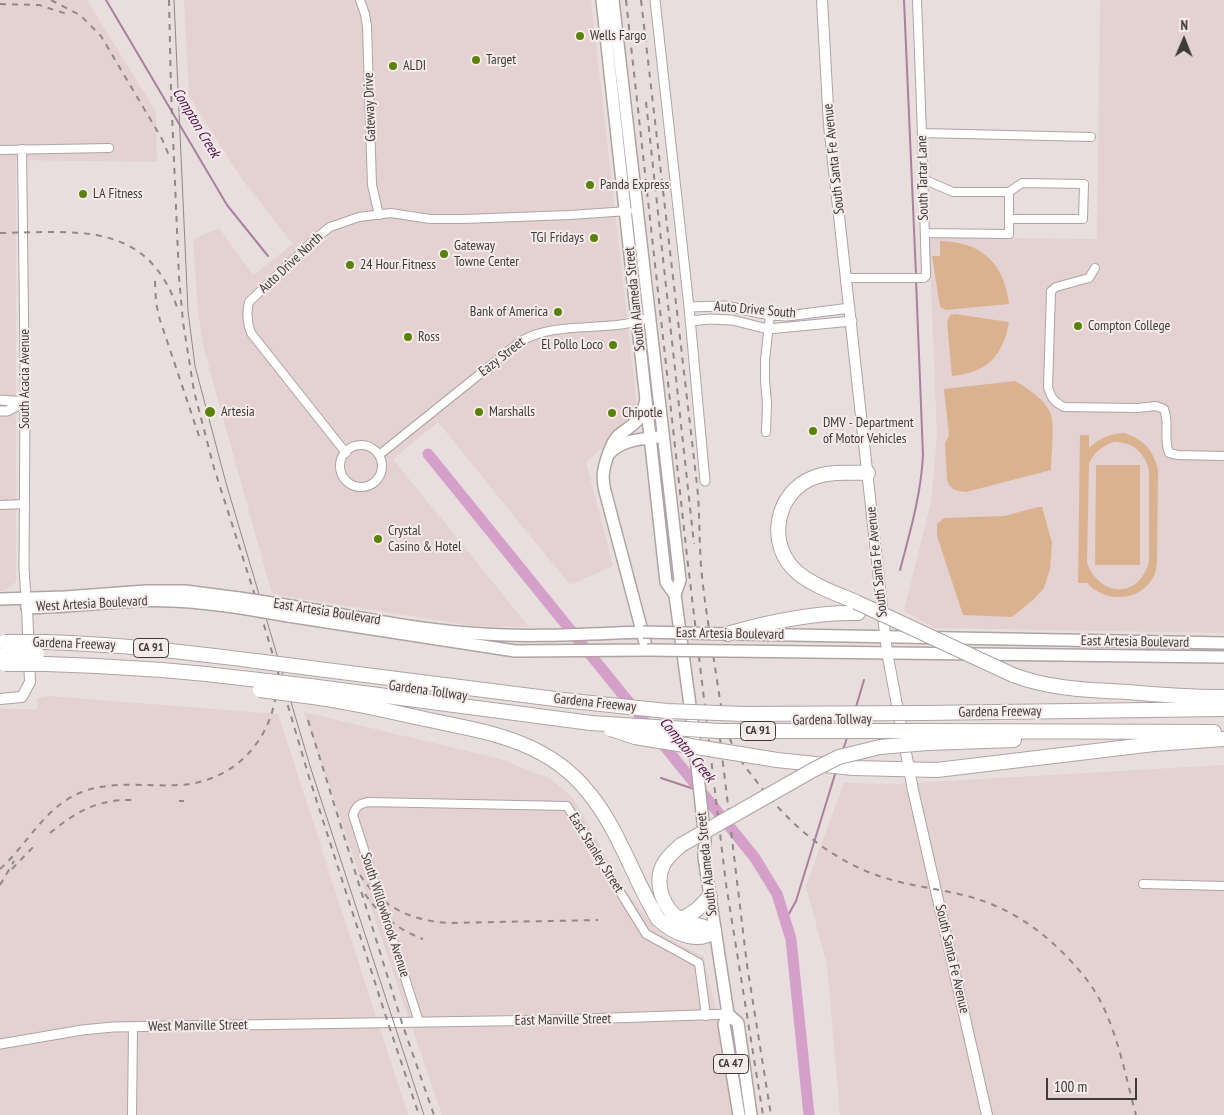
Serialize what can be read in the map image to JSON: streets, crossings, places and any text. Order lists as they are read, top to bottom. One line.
{"streets":{"highway":["Gardena Freeway","CA 91","Gardena Tollway"],"main road":["South Santa Fe Avenue","South Alameda Street","West Artesia Boulevard","East Artesia Boulevard","CA 47"],"street":["Gateway Drive","South Tartar Lane","Auto Drive North","Auto Drive South","Eazy Street","South Acacia Avenue","East Stanley Street","South Willowbrook Avenue","East Manville Street","West Manville Street"]},"crossings":[["Gateway Drive","Auto Drive North"],["South Santa Fe Avenue","South Tartar Lane"],["South Santa Fe Avenue","Auto Drive South"],["South Santa Fe Avenue","East Artesia Boulevard"],["Auto Drive North","South Alameda Street"],["Auto Drive North","Eazy Street"],["South Alameda Street","Eazy Street"],["South Alameda Street","East Manville Street"],["South Acacia Avenue","West Artesia Boulevard"],["West Artesia Boulevard","East Artesia Boulevard"],["Gardena Freeway","Gardena Tollway"],["East Stanley Street","South Willowbrook Avenue"],["East Stanley Street","East Manville Street"],["South Willowbrook Avenue","East Manville Street"],["East Manville Street","West Manville Street"]],"water":["Compton Creek"],"places":["Wells Fargo","Target","ALDI","Panda Express","LA Fitness","TGI Fridays","Gateway Towne Center","24 Hour Fitness","Bank of America","Compton College","Ross","El Pollo Loco","Artesia","Marshalls","Chipotle","DMV - Department of Motor Vehicles","Crystal Casino & Hotel"],"scale_bar":"100 m","north":"top"}
